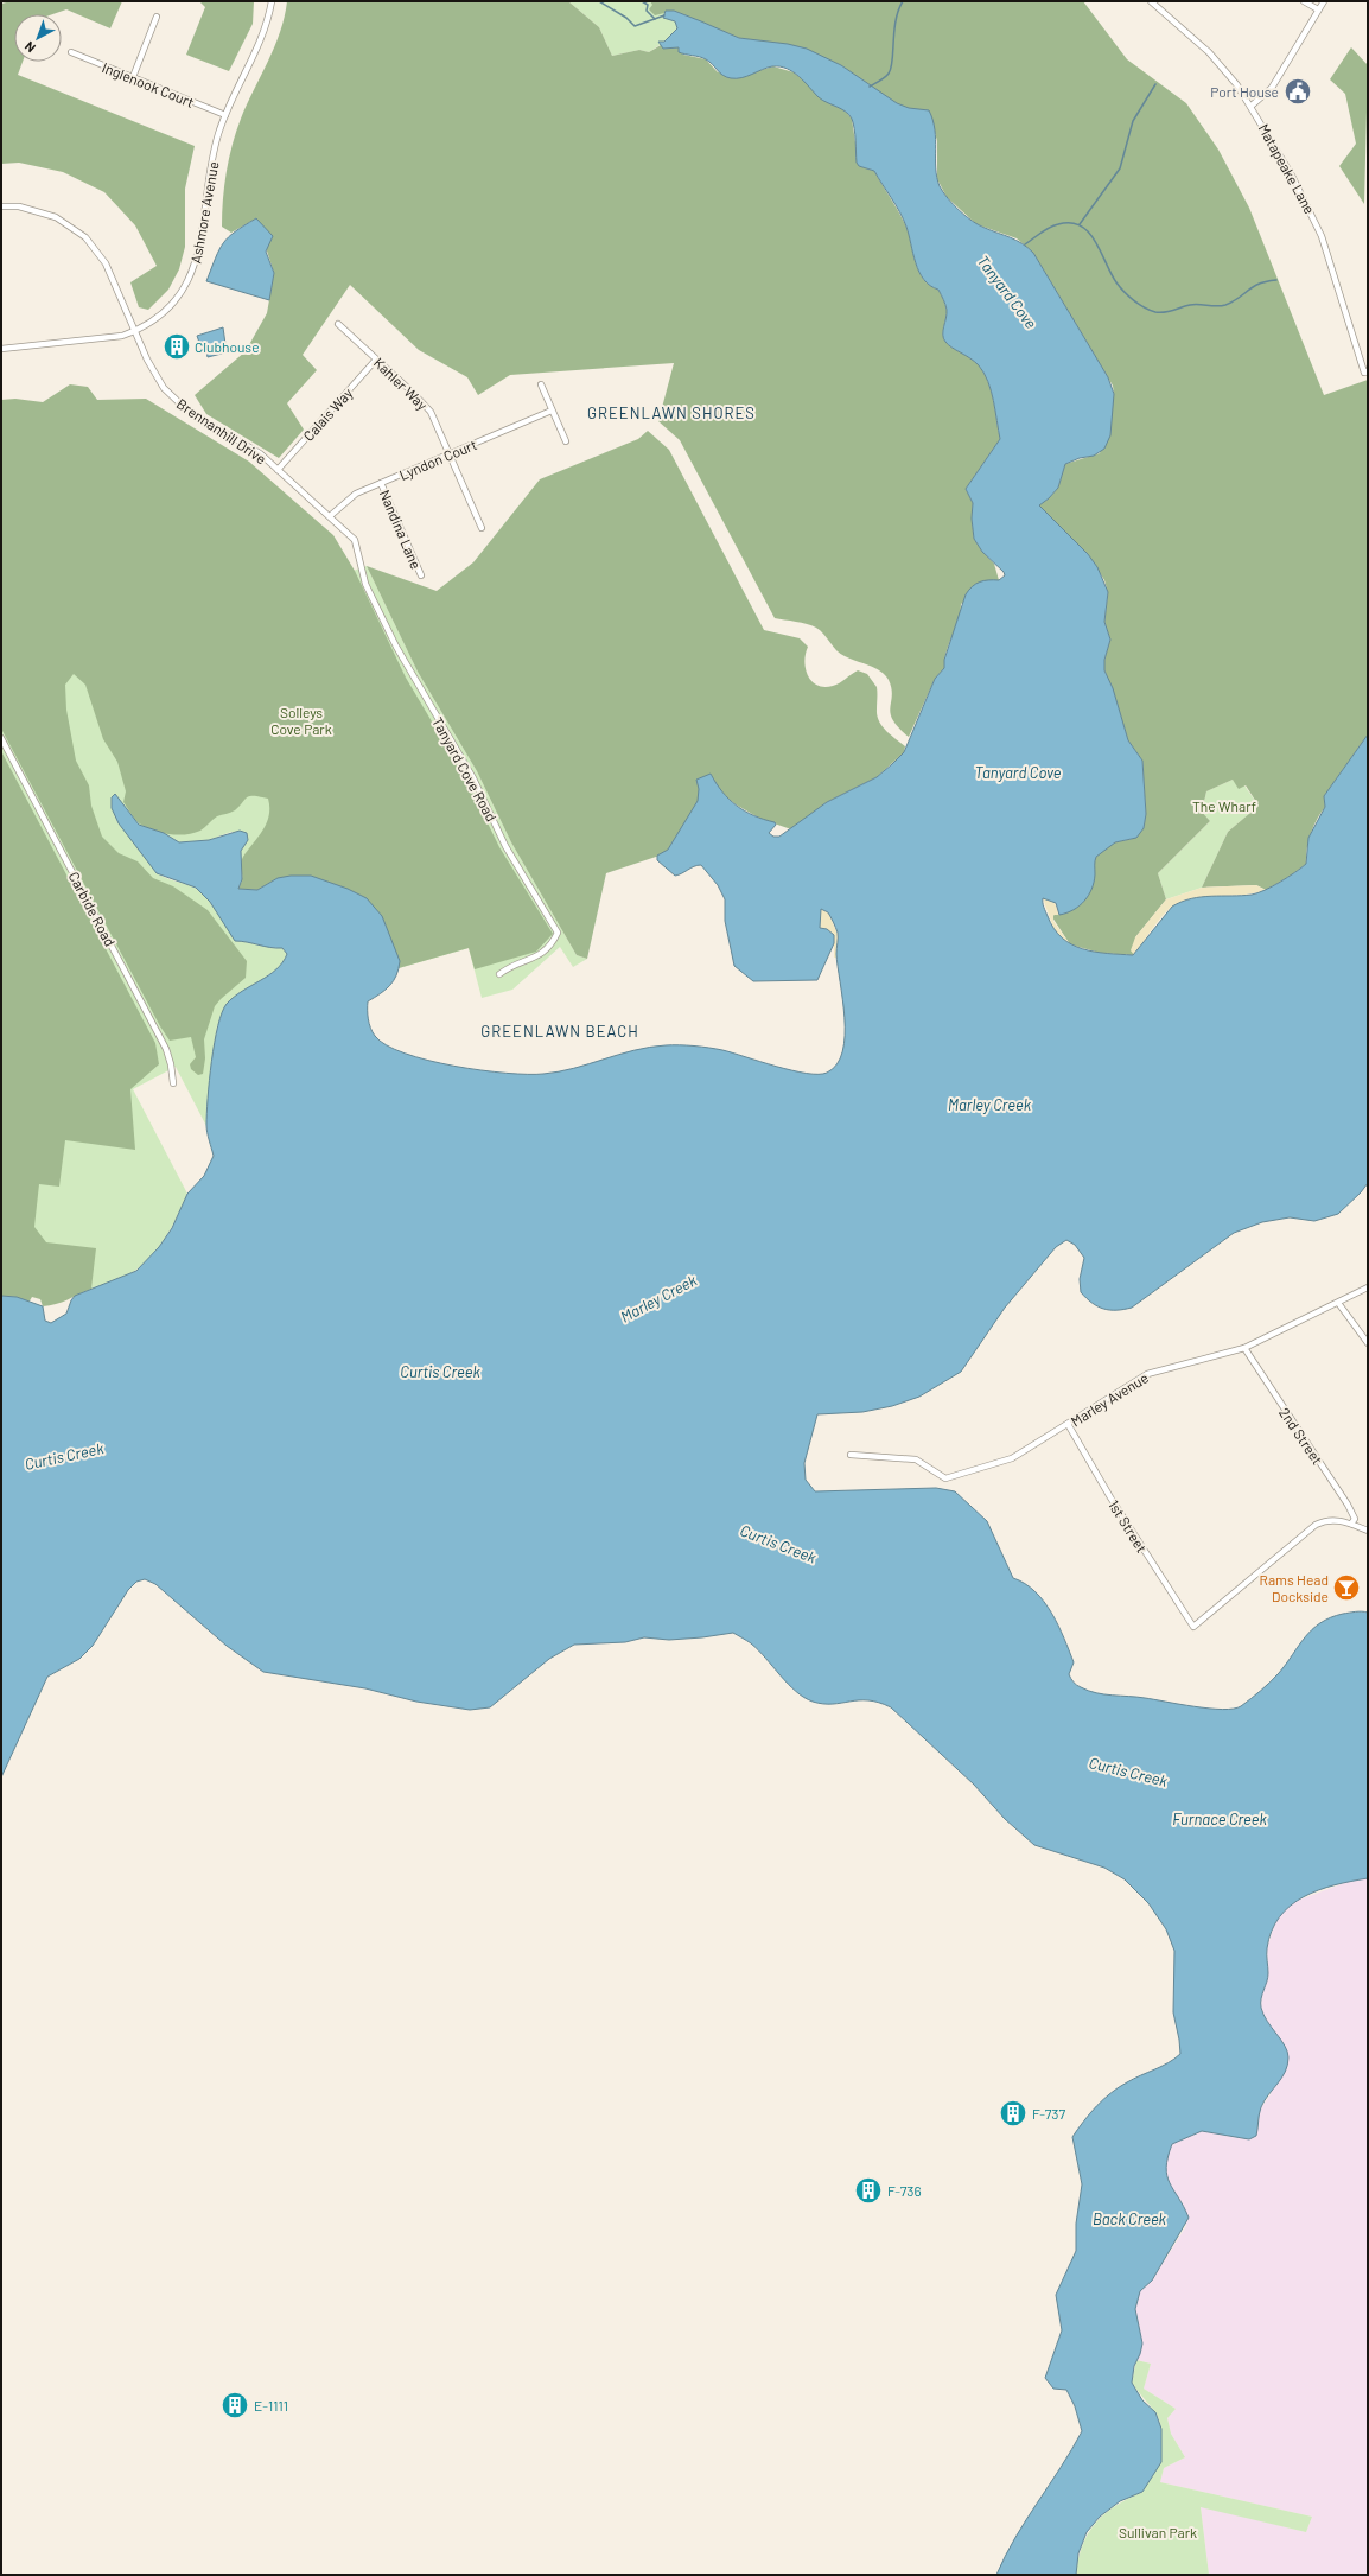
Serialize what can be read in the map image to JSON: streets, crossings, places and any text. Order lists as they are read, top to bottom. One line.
{"streets":{"street":["Inglenook Court","Matapeake Lane","Ashmore Avenue","Kahler Way","Calais Way","Brennanhill Drive","Lyndon Court","Nandina Lane","Tanyard Cove Road","Carbide Road","Marley Avenue","2nd Street","1st Street"]},"crossings":[["Inglenook Court","Ashmore Avenue"],["Ashmore Avenue","Brennanhill Drive"],["Kahler Way","Calais Way"],["Kahler Way","Lyndon Court"],["Calais Way","Brennanhill Drive"],["Brennanhill Drive","Lyndon Court"],["Brennanhill Drive","Tanyard Cove Road"],["Lyndon Court","Nandina Lane"],["Marley Avenue","2nd Street"],["Marley Avenue","1st Street"],["2nd Street","1st Street"]],"districts":["GREENLAWN SHORES","GREENLAWN BEACH"],"water":["Tanyard Cove","Marley Creek","Curtis Creek","Furnace Creek","Back Creek"],"parks":["Solleys Cove Park","The Wharf","Sullivan Park"],"places":{"public building":["Port House"],"building":["Clubhouse","F-737","F-736","E-1111"],"bar":["Rams Head Dockside"]},"north":"bottom left"}
